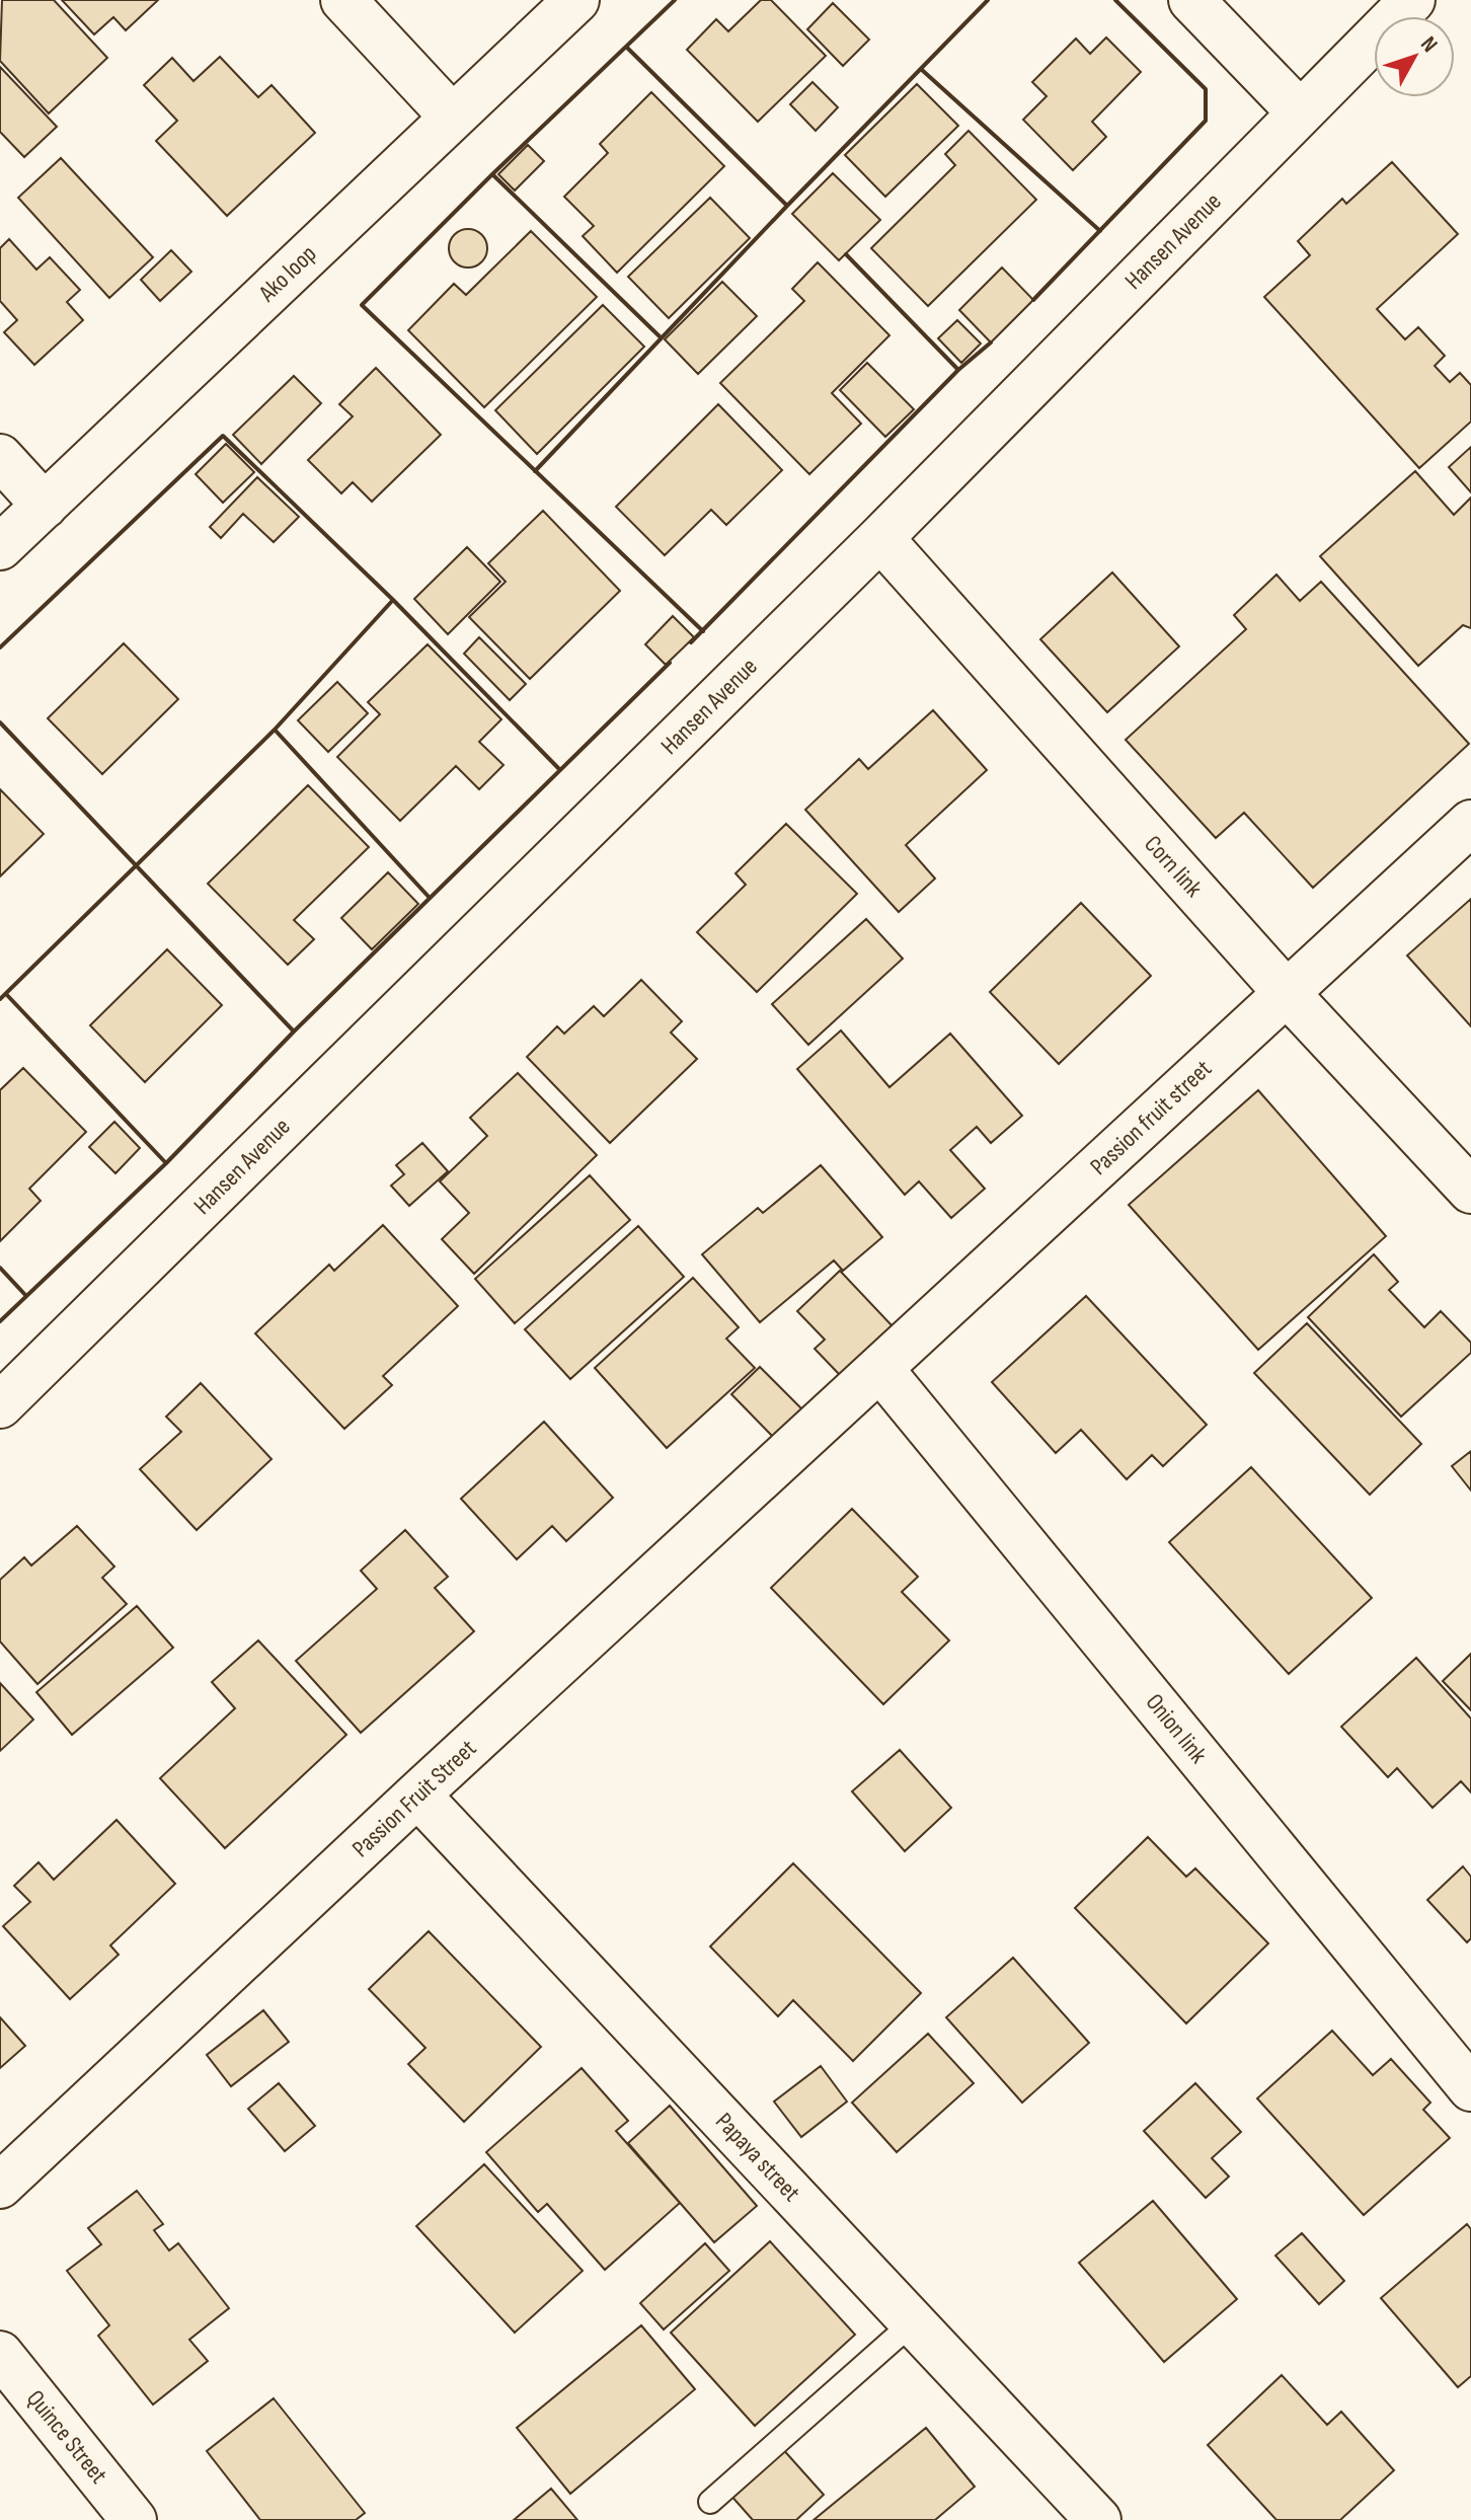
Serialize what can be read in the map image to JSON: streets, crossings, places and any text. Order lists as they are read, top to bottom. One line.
{"streets":{"street":["Hansen Avenue","Ako loop","Corn link","Passion fruit street","Onion link","Passion Fruit Street","Papaya street","Quince Street"]},"crossings":[["Hansen Avenue","Corn link"],["Corn link","Passion fruit street"],["Passion fruit street","Onion link"],["Passion fruit street","Passion Fruit Street"],["Passion Fruit Street","Papaya street"]],"north":"top right"}
